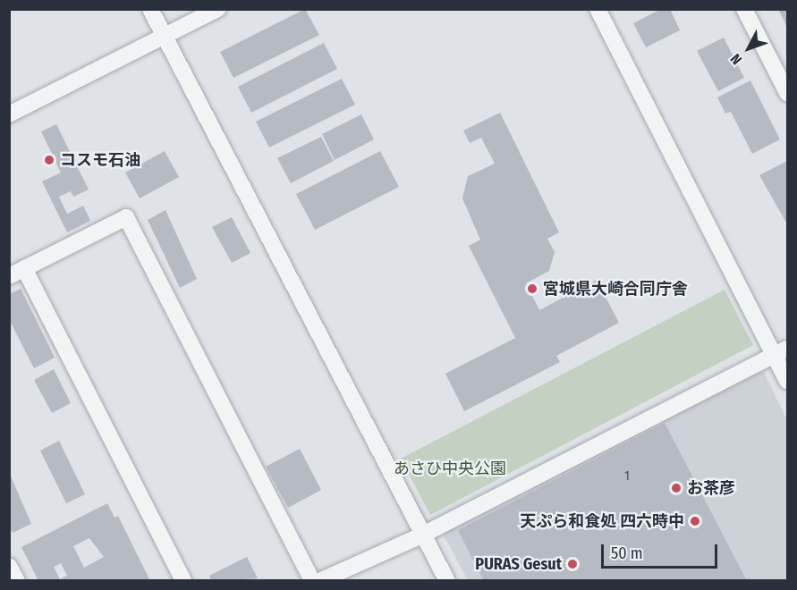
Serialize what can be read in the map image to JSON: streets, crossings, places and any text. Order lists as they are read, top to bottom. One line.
{"parks":["あさひ中央公園"],"places":["コスモ石油","宮城県大崎合同庁舎","お茶彦","天ぷら和食処 四六時中","PURAS Gesut"],"house_numbers":["1"],"scale_bar":"50 m","north":"bottom left"}
